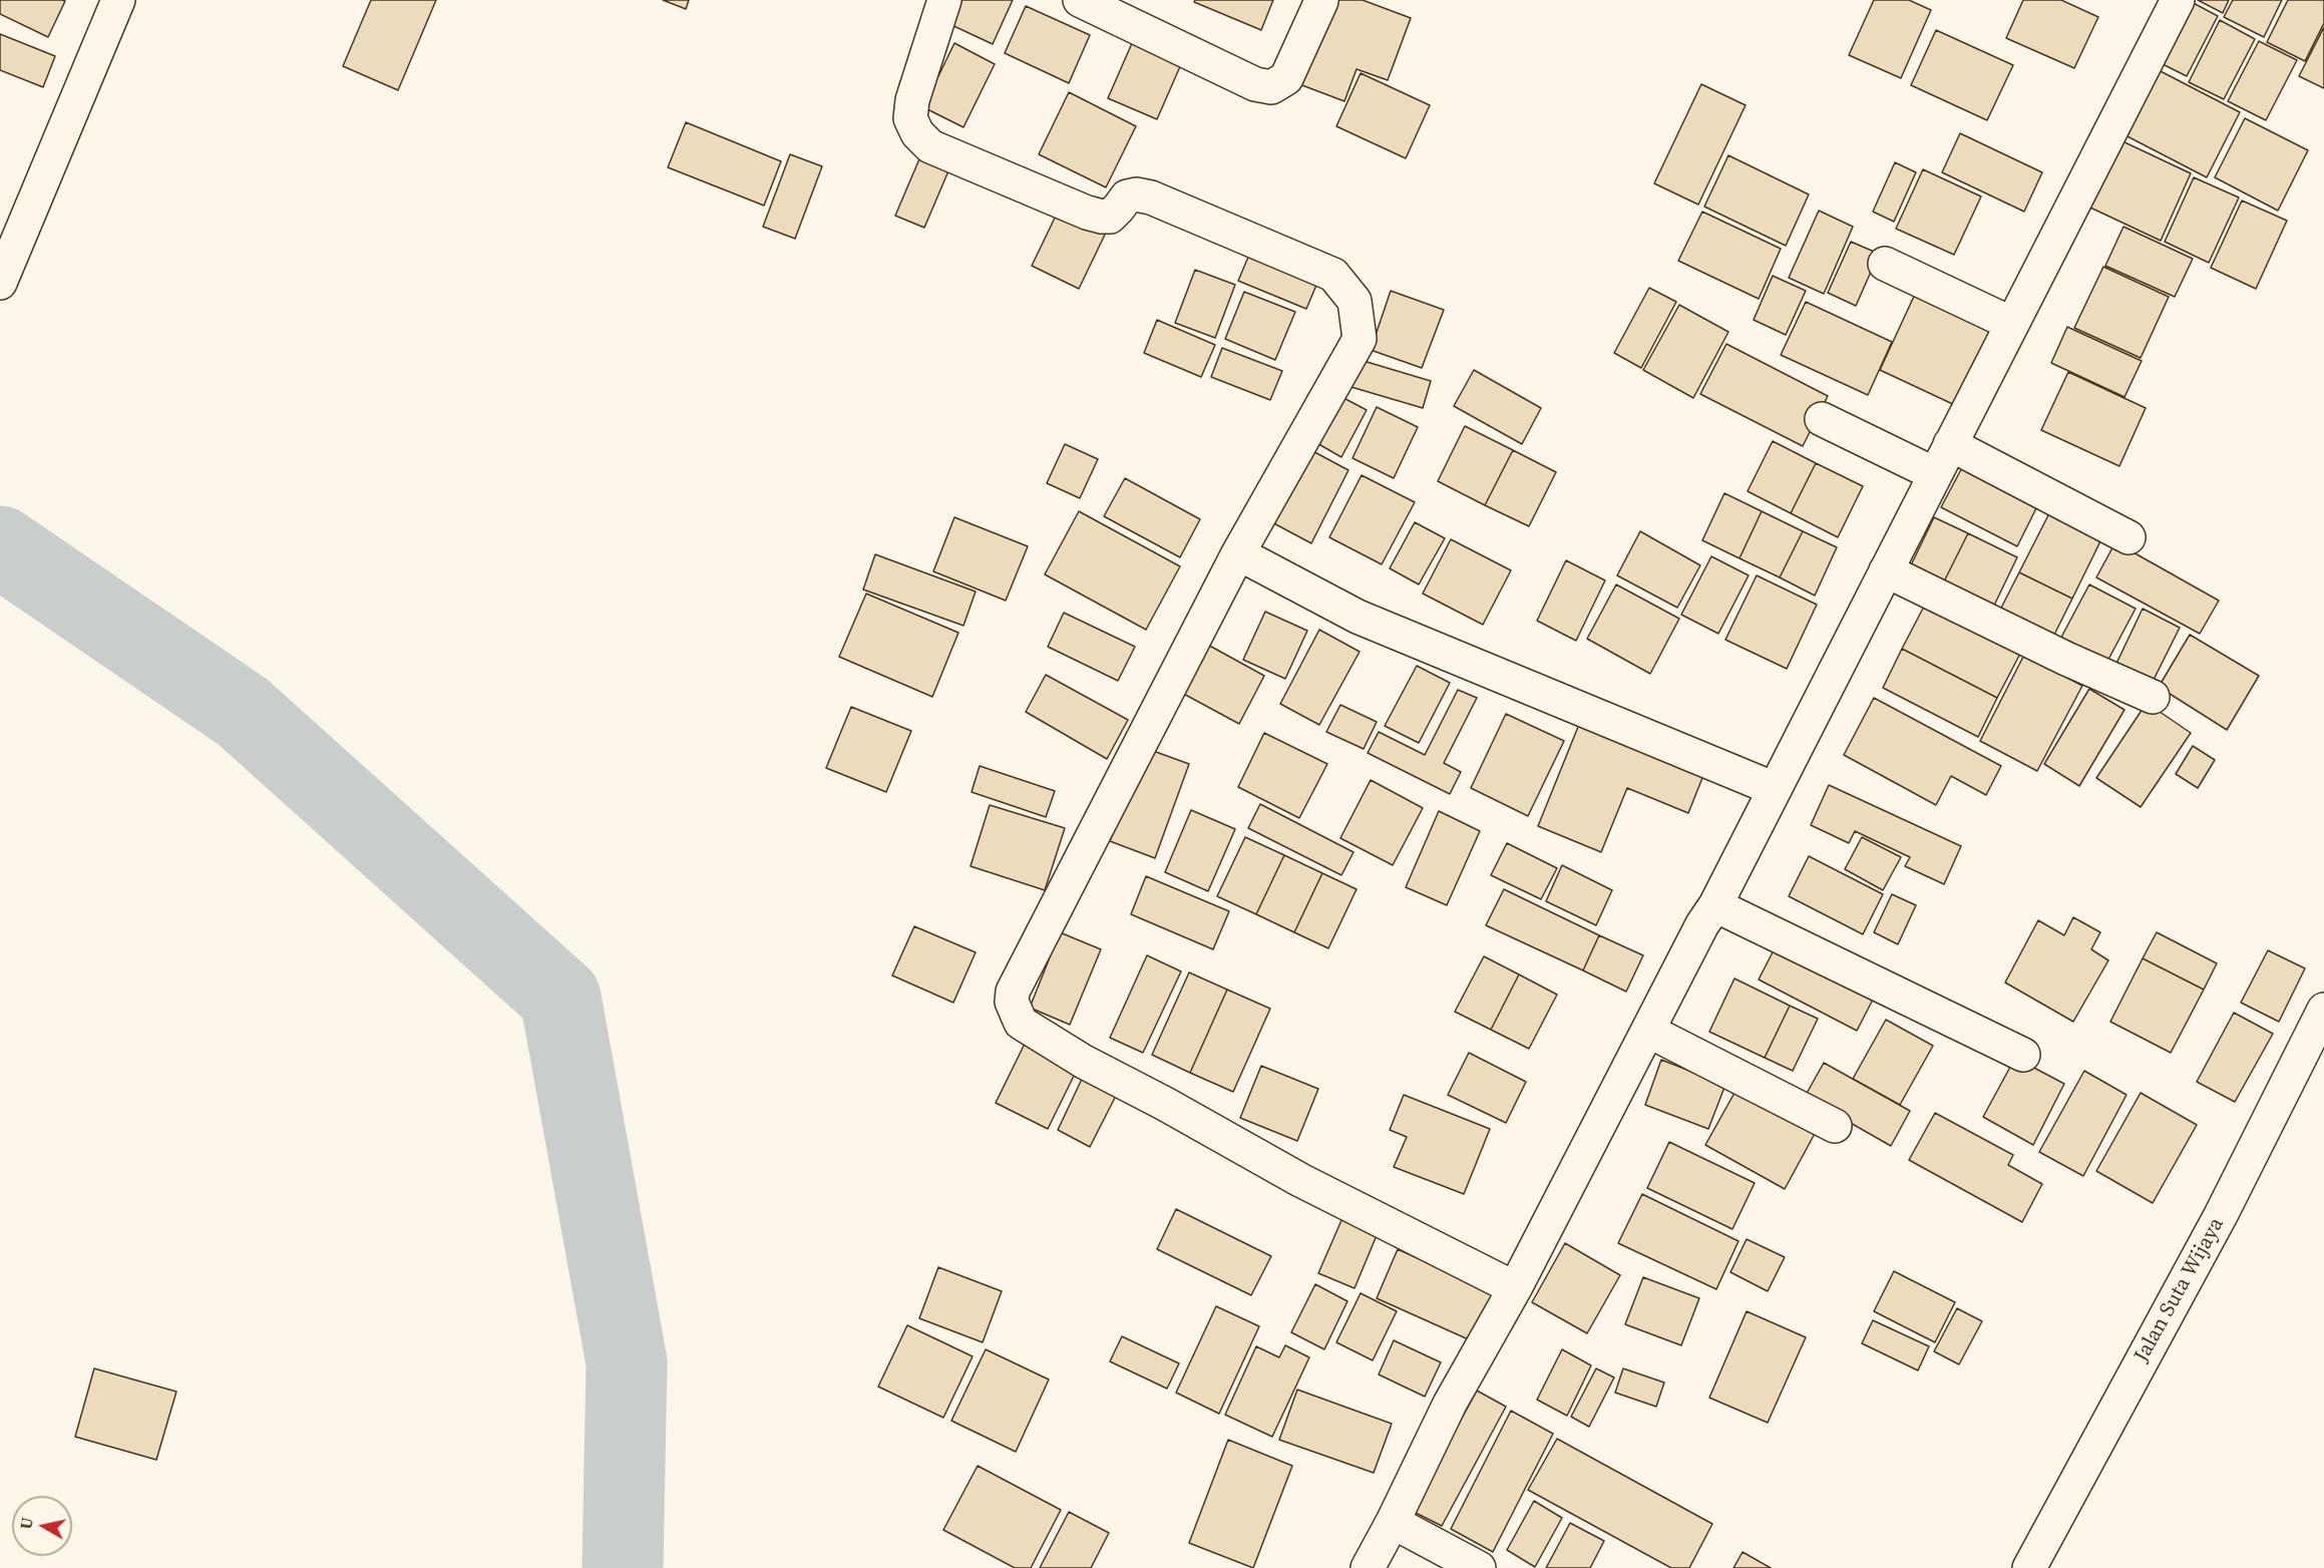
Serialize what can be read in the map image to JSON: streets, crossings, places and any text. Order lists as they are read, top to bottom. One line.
{"streets":{"street":["Jalan Suta Wijaya"]},"north":"left"}
